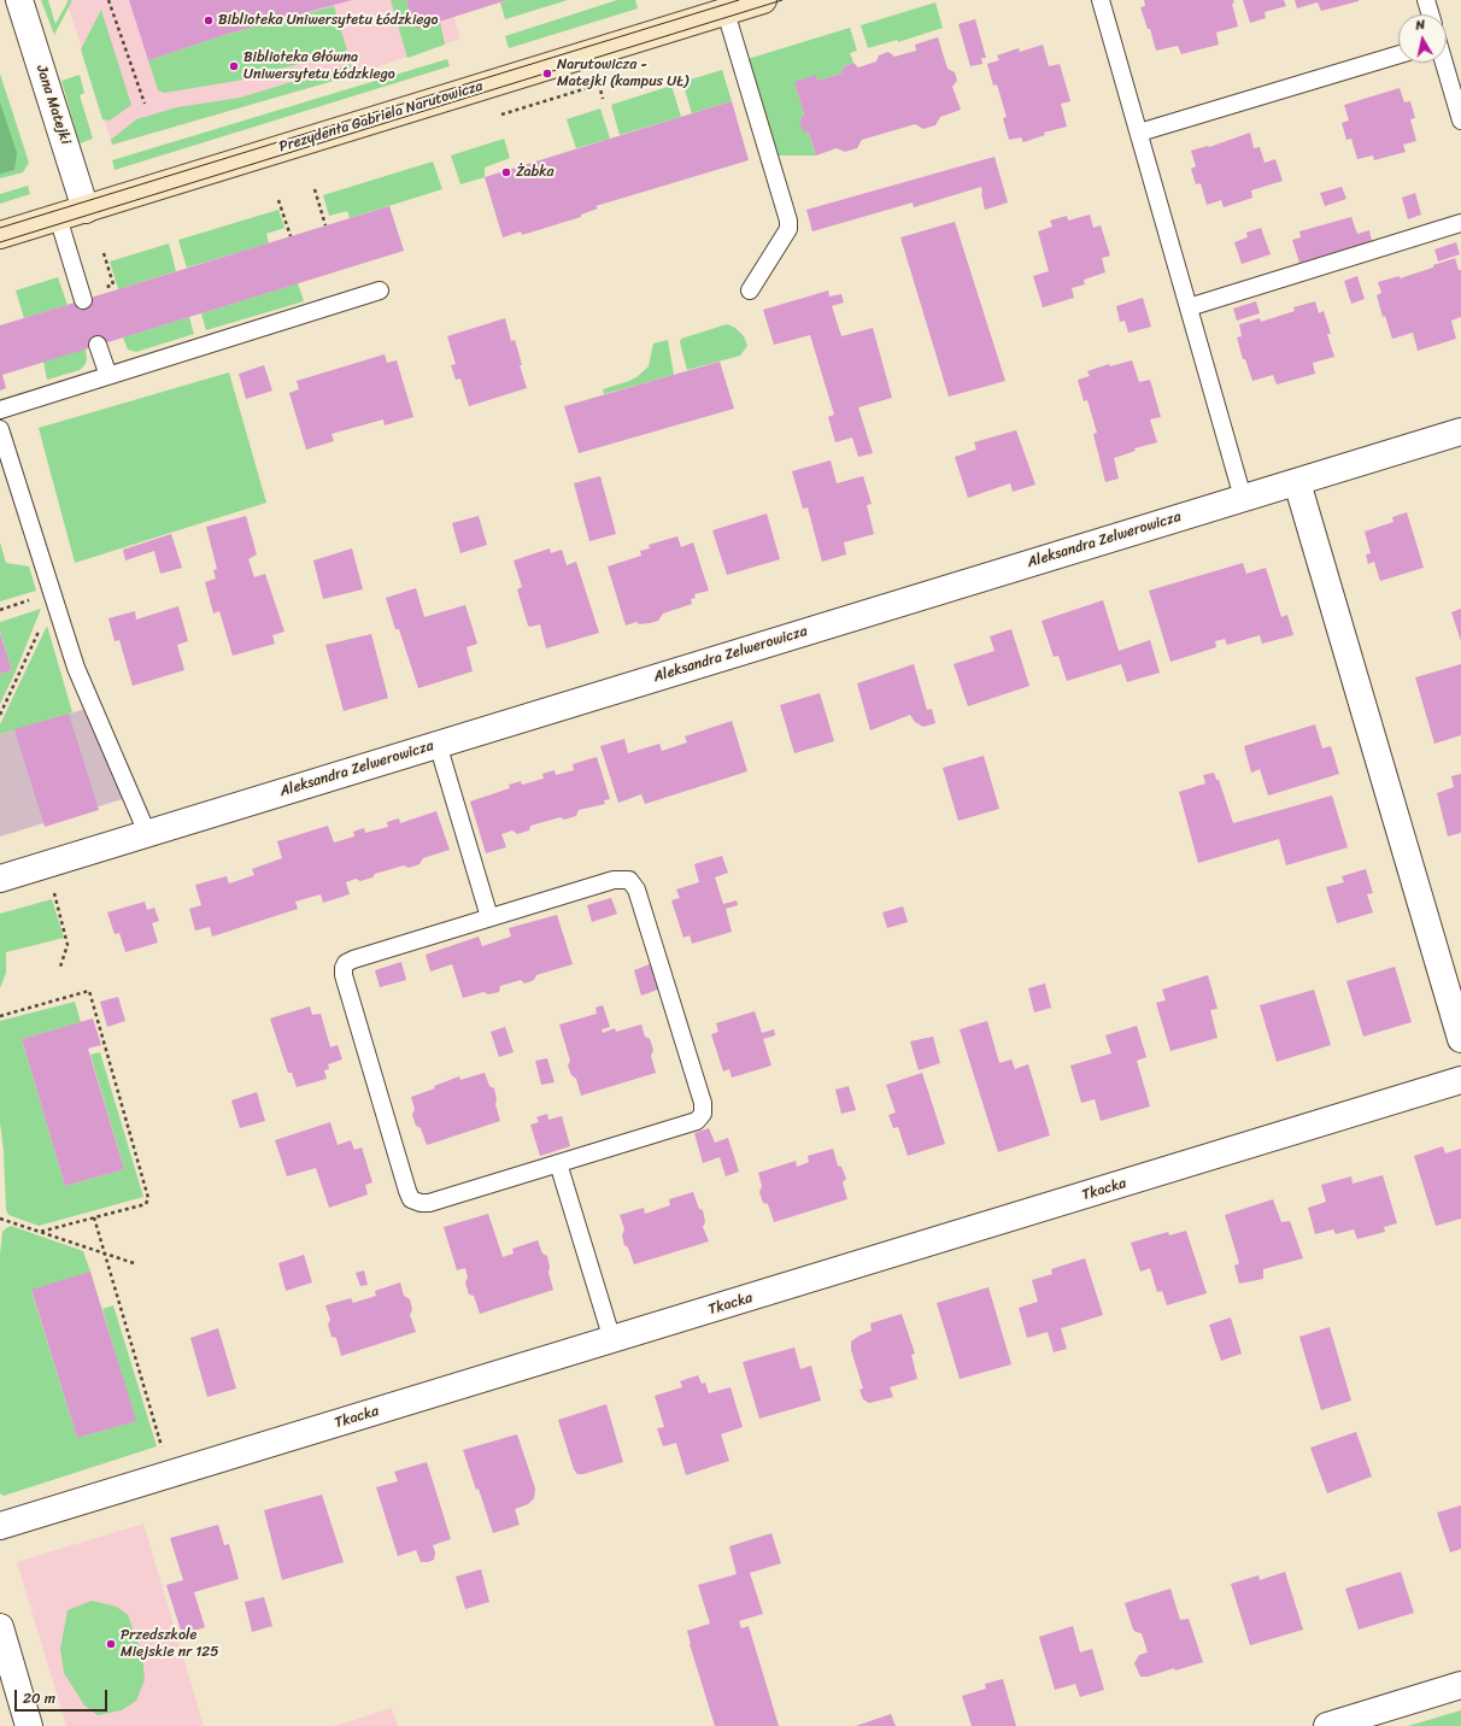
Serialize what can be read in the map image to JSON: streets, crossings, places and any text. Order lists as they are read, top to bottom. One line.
{"streets":{"street":["Jana Matejki","Prezydenta Gabriela Narutowicza","Aleksandra Zelwerowicza","Tkacka"]},"crossings":[["Jana Matejki","Prezydenta Gabriela Narutowicza"]],"places":["Biblioteka Uniwersytetu Łódzkiego","Biblioteka Główna Uniwersytetu Łódzkiego","Narutowicza - Matejki (kampus UŁ)","Żabka","Przedszkole Miejskie nr 125"],"scale_bar":"20 m","north":"top"}
